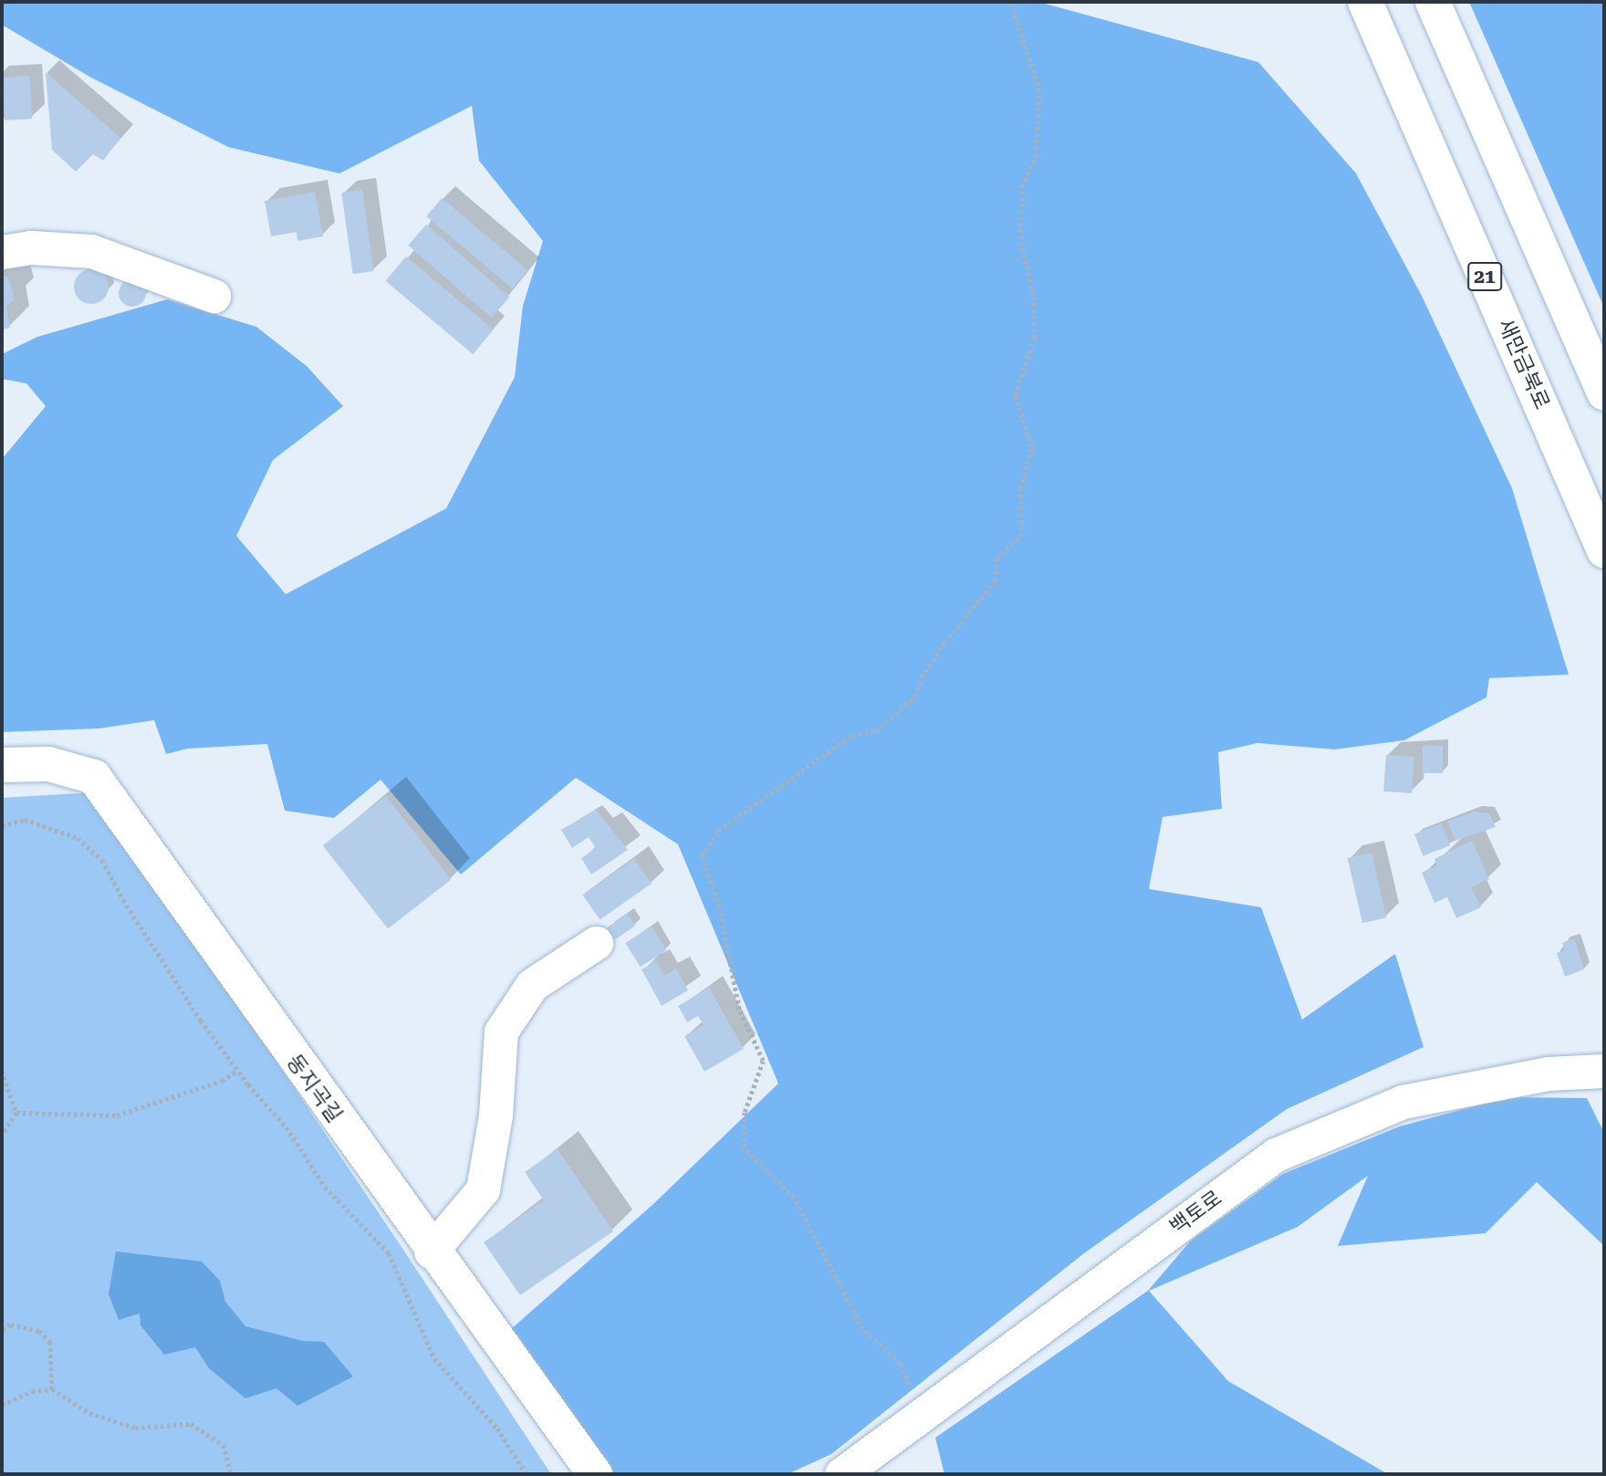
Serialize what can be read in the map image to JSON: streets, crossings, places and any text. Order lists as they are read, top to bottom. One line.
{"streets":{"main road":["21","새만금북로","동지곡길"],"street":["백토로"]}}
